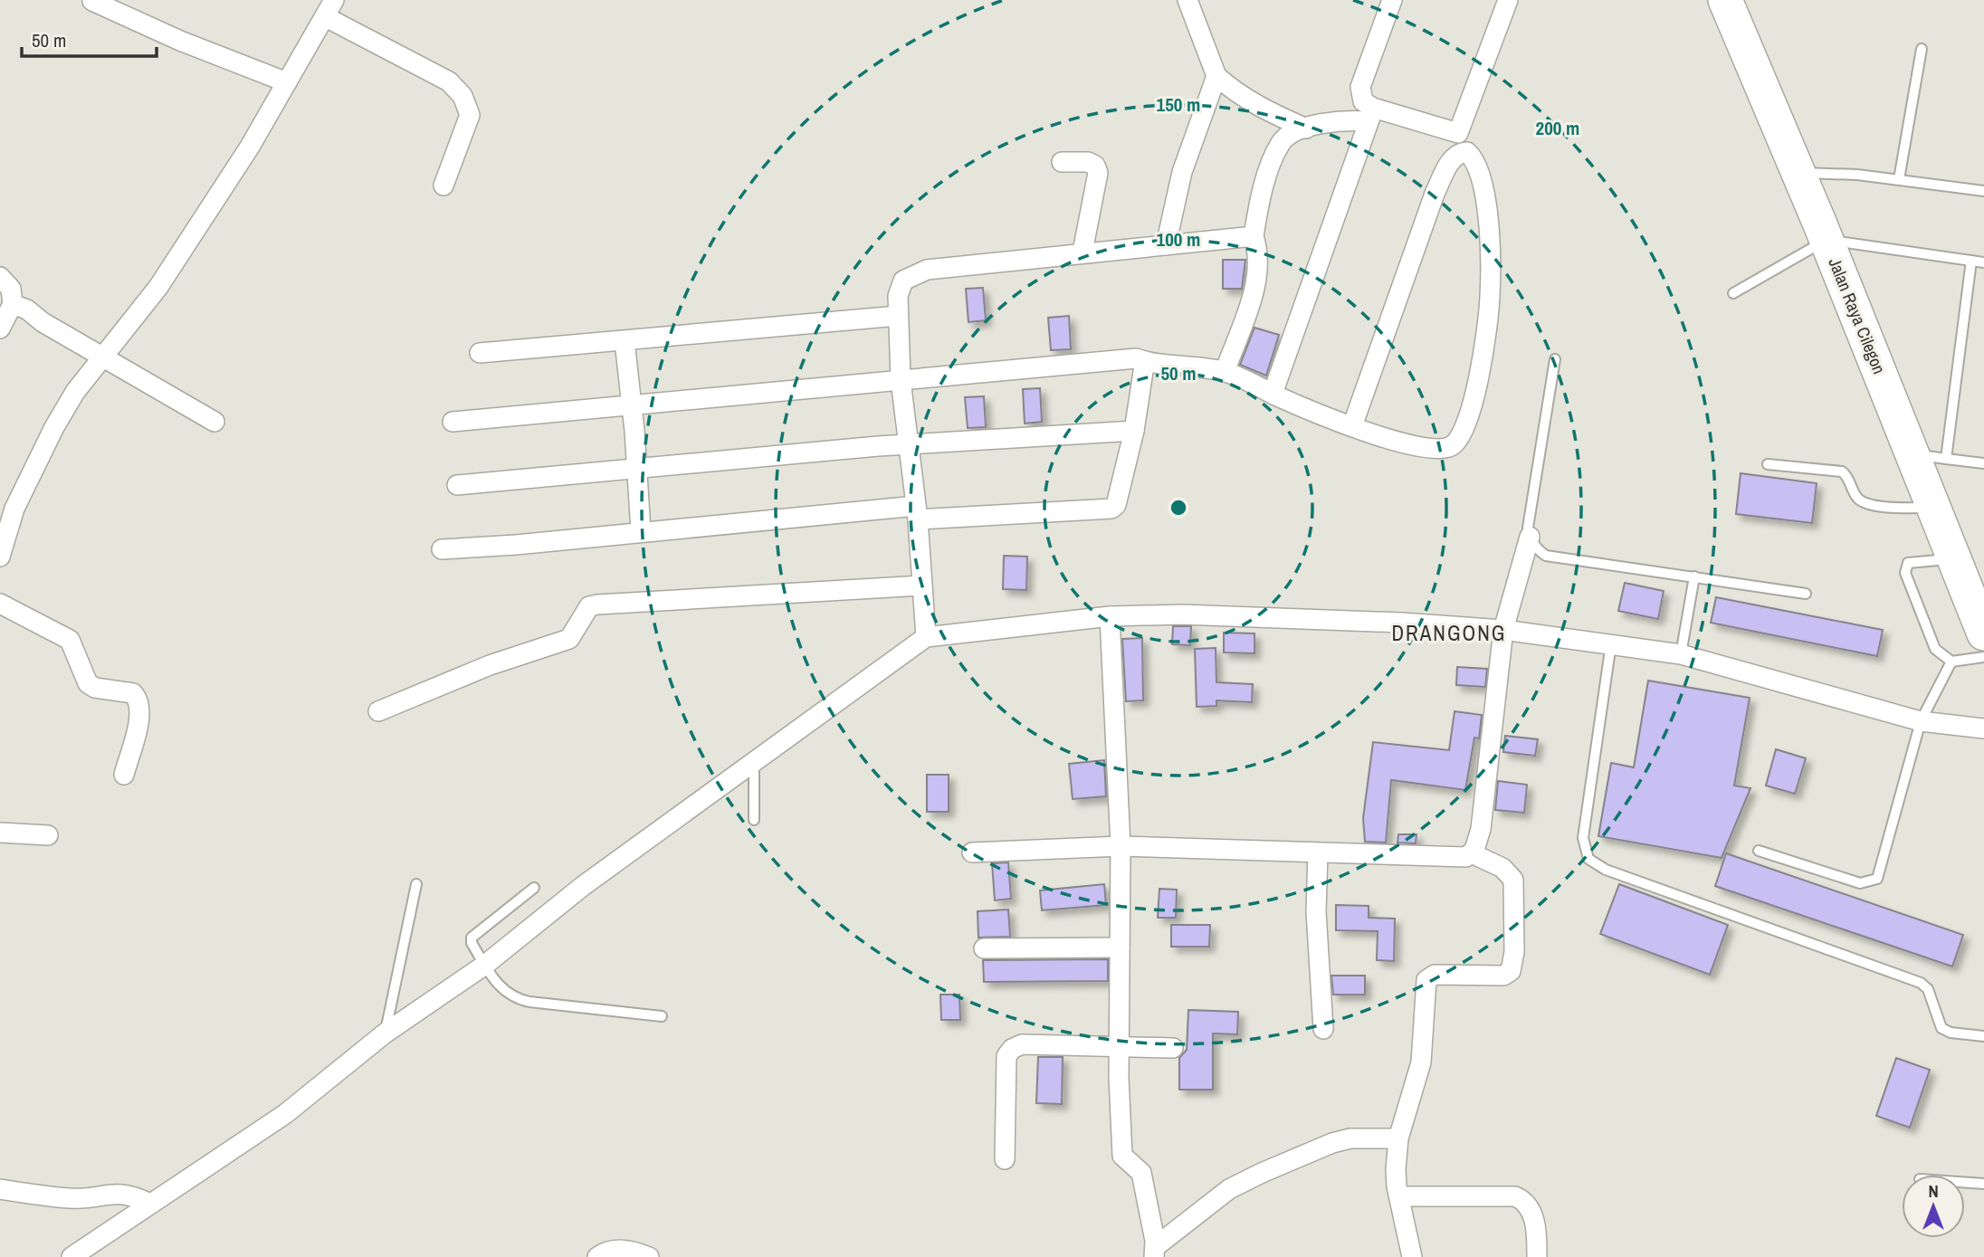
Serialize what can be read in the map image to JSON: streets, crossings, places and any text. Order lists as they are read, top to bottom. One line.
{"streets":{"highway":["Jalan Raya Cilegon"]},"districts":["DRANGONG"],"scale_bar":"50 m","north":"top","rings":["150 m","200 m","100 m","50 m"]}
